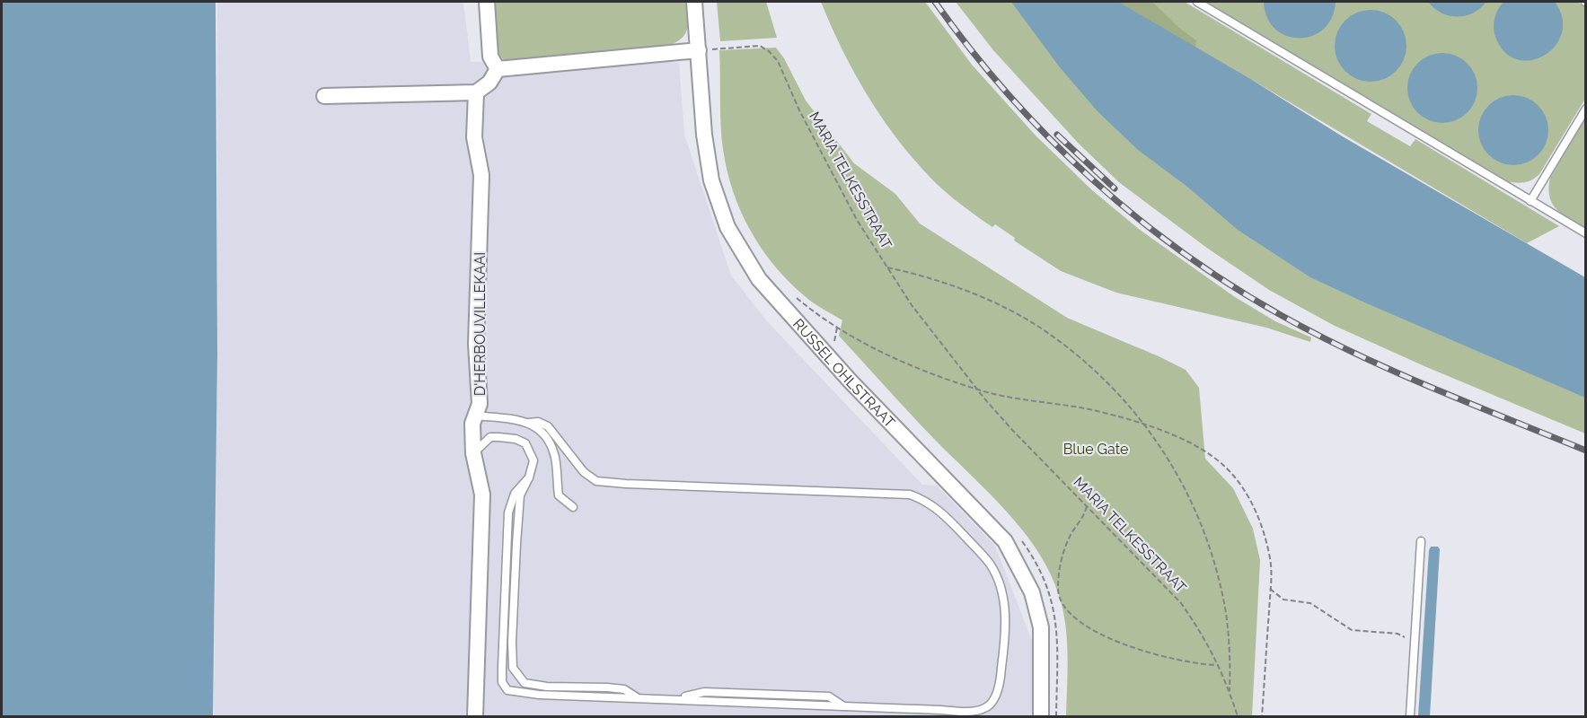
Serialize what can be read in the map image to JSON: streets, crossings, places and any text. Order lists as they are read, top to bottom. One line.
{"streets":{"street":["D'HERBOUVILLEKAAI","RUSSEL OHLSTRAAT"],"path":["MARIA TELKESSTRAAT"]},"crossings":[["MARIA TELKESSTRAAT","RUSSEL OHLSTRAAT"]],"parks":["Blue Gate"]}
